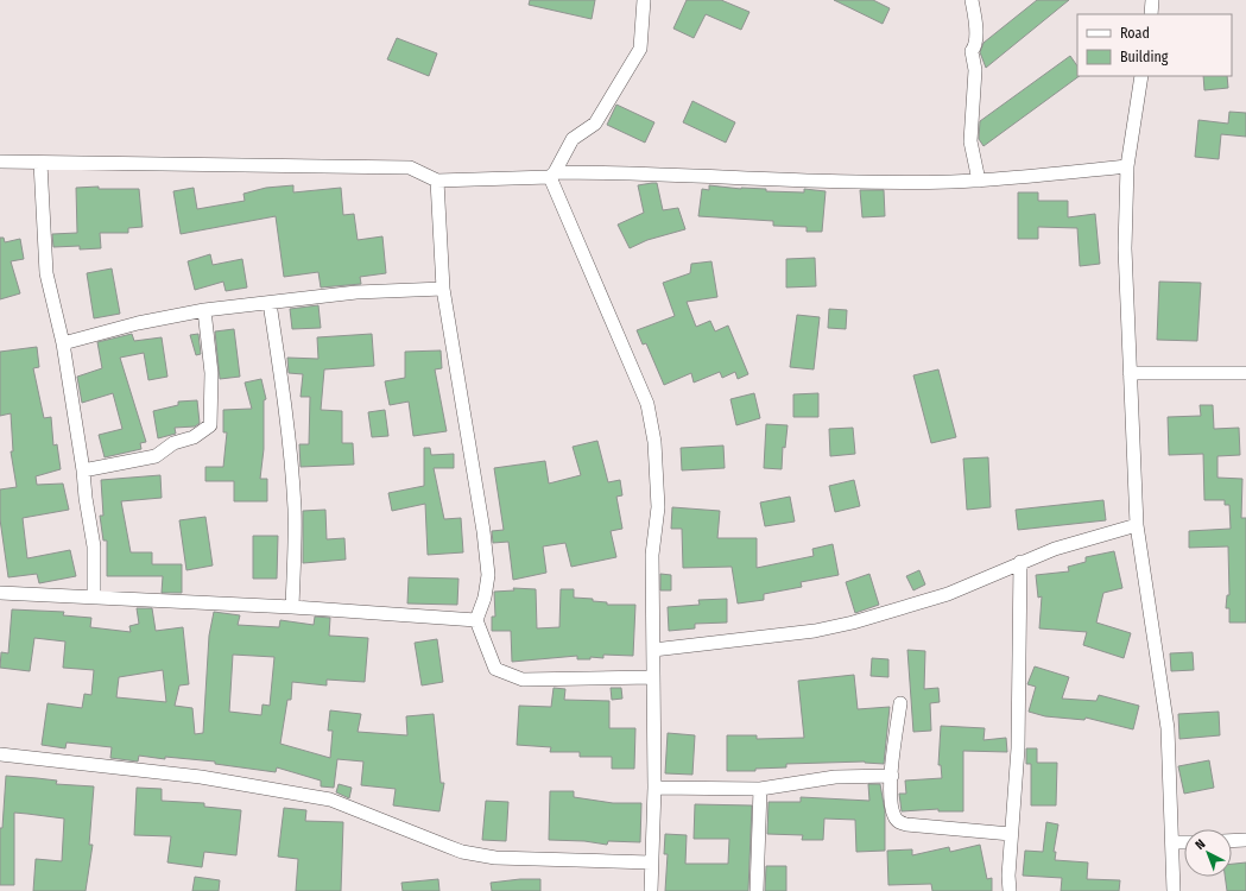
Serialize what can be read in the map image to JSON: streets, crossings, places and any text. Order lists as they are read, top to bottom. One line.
{"legend":["Road","Building"],"north":"top left"}
